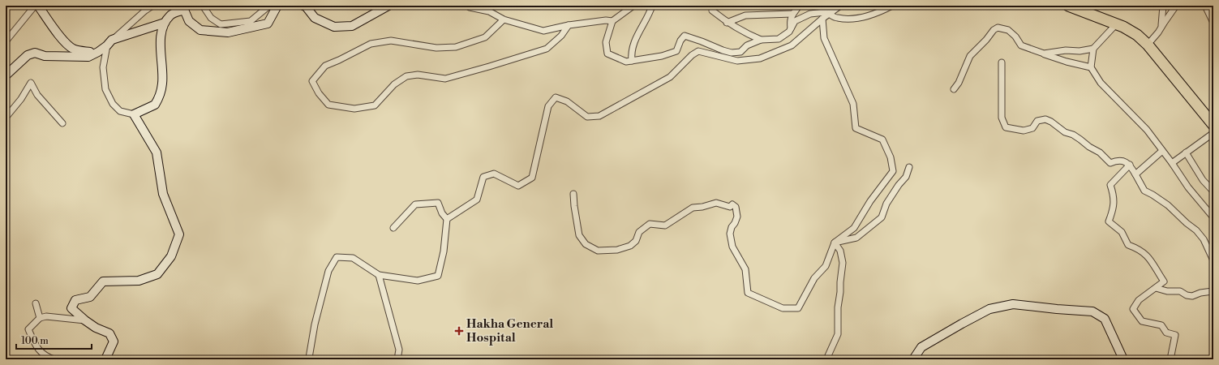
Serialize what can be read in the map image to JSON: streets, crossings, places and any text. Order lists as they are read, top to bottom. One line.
{"places":{"health":["Hakha General Hospital"]},"scale_bar":"100 m"}
